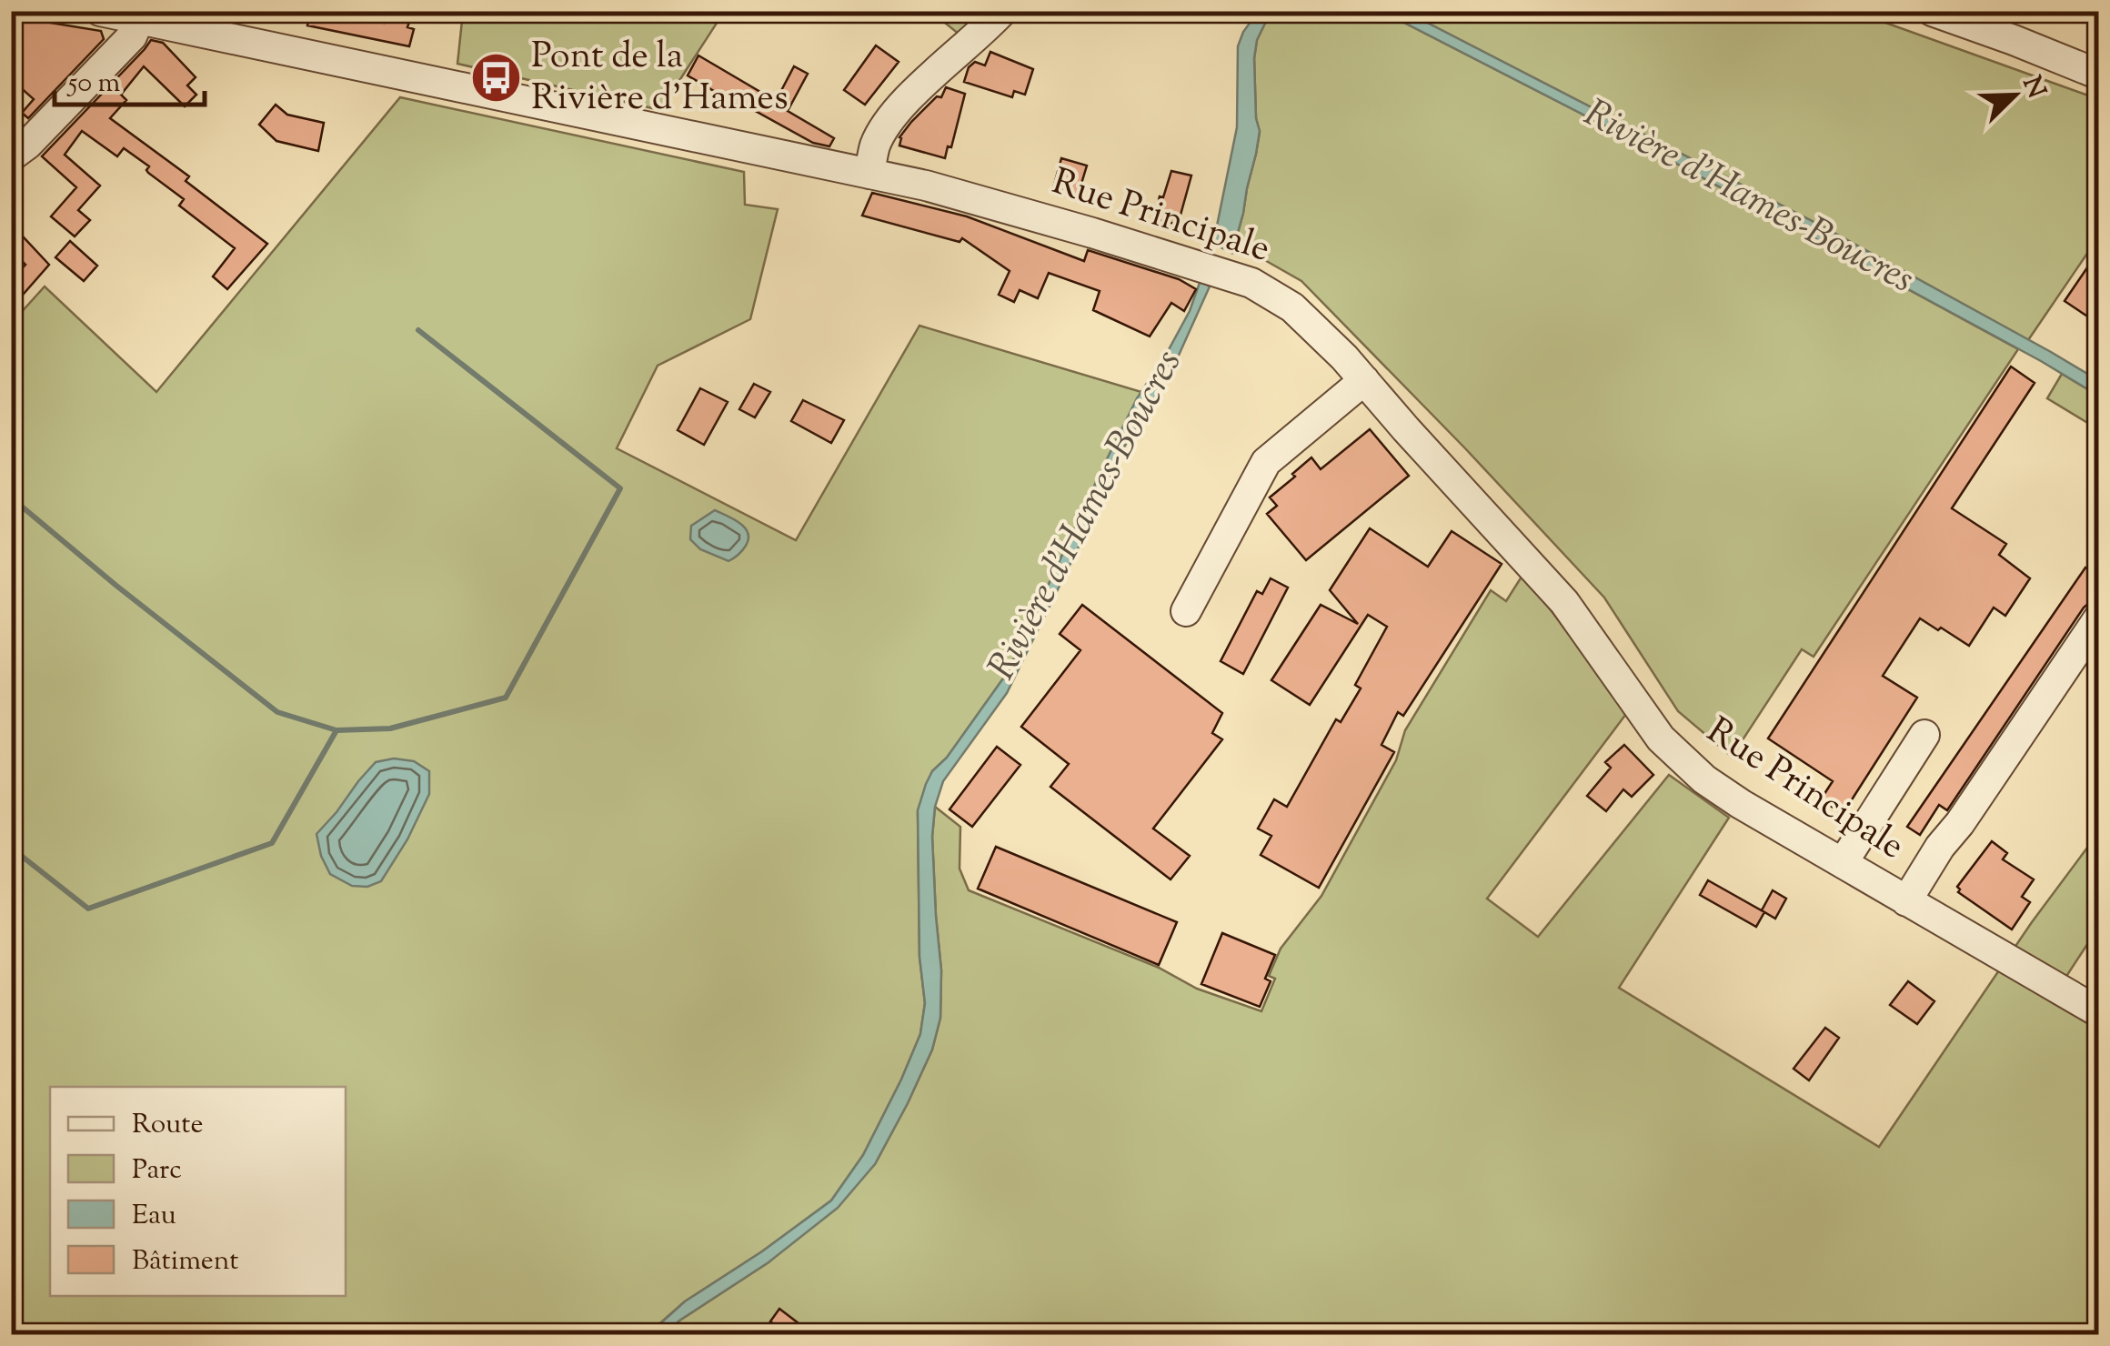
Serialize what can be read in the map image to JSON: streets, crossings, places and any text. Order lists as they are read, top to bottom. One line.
{"streets":{"street":["Rue Principale"]},"water":["Rivière d'Hames-Boucres"],"places":{"bus stop":["Pont de la Rivière d'Hames"]},"legend":["Route","Parc","Eau","Bâtiment"],"scale_bar":"50 m","north":"top right"}
